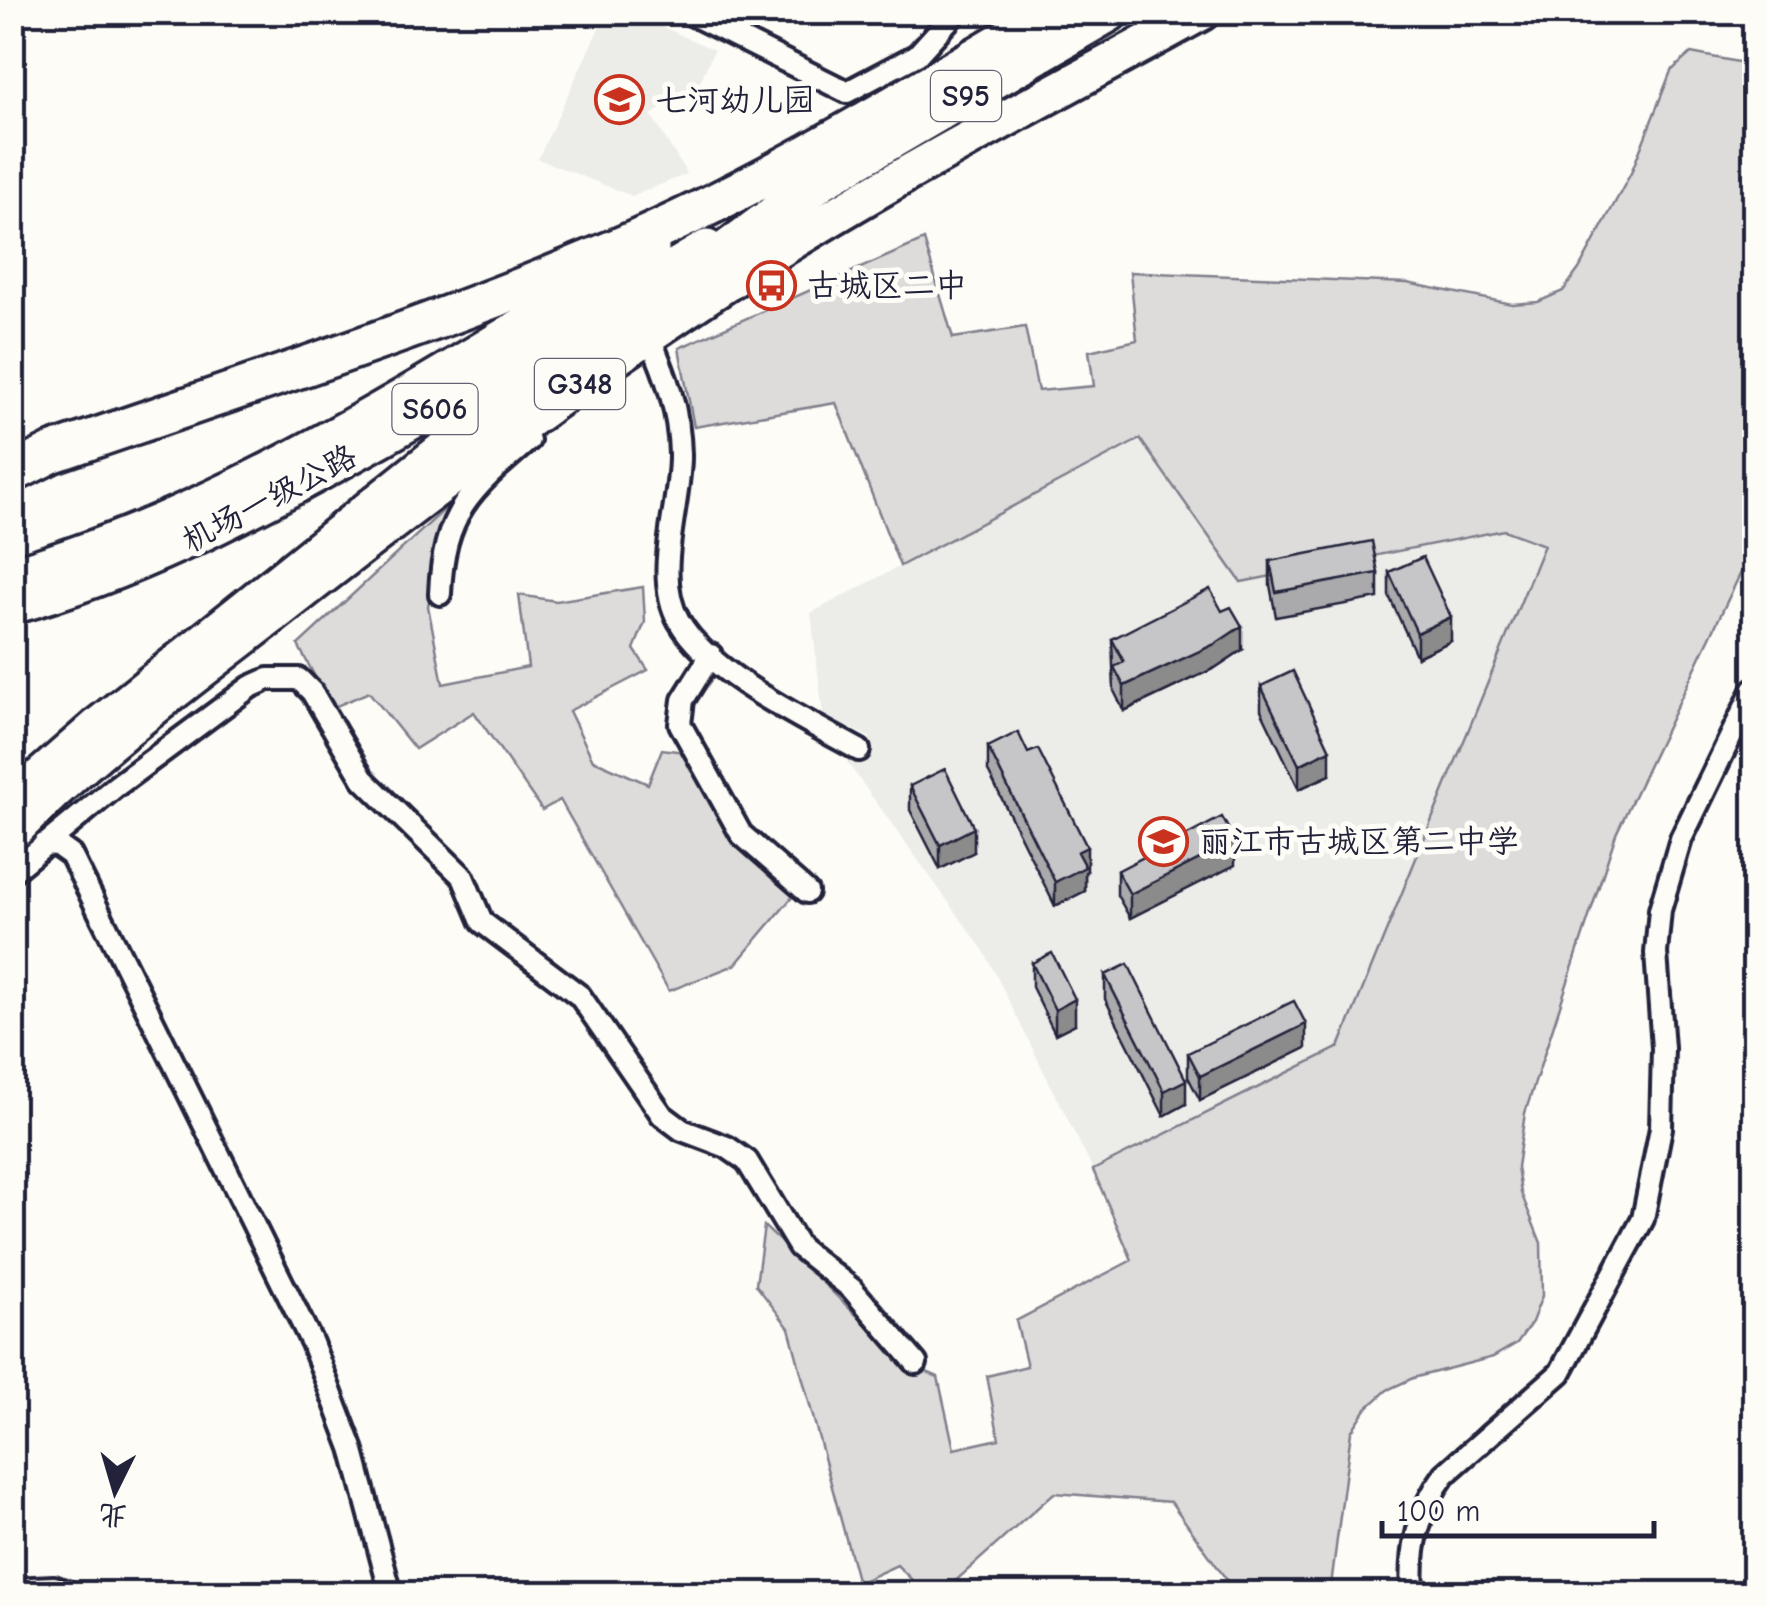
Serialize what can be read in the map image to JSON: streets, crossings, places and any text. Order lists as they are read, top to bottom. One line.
{"streets":{"highway":["S95","G348","S606","机场一级公路"]},"crossings":[["S95","机场一级公路"]],"places":{"school or university":["七河幼儿园","丽江市古城区第二中学"],"bus stop":["古城区二中"]},"scale_bar":"100 m","north":"bottom"}
